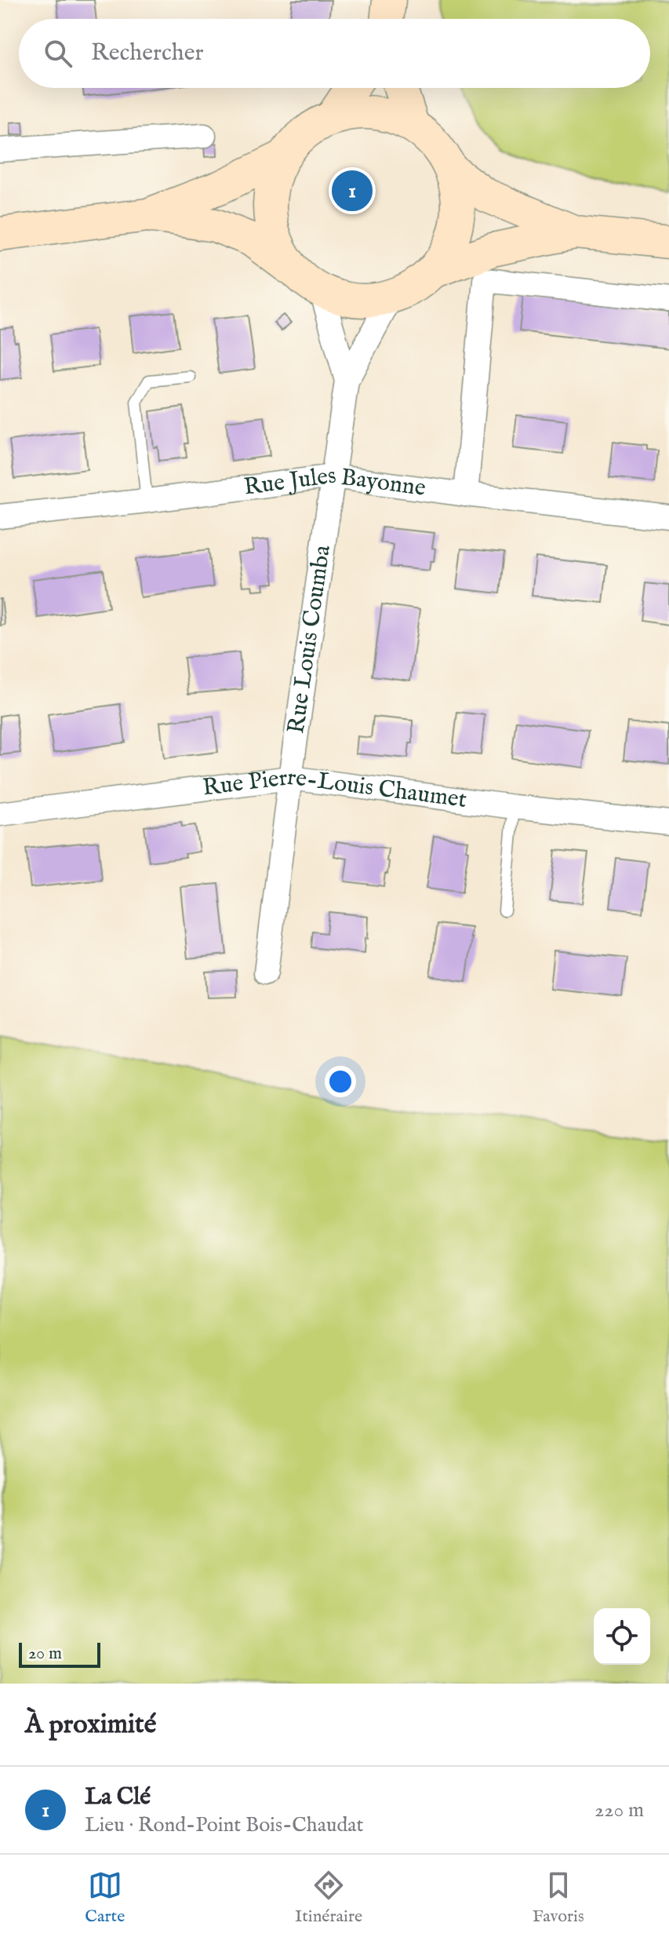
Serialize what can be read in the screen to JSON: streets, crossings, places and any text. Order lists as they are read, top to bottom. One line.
{"streets":{"street":["Rue Jules Bayonne","Rue Louis Coumba","Rue Pierre-Louis Chaumet"]},"crossings":[["Rue Jules Bayonne","Rue Louis Coumba"],["Rue Louis Coumba","Rue Pierre-Louis Chaumet"]],"scale_bar":"20 m","page":{"search":"Rechercher","pins":"1","scale":"20 m","heading":"À proximité","list":[{"mark":"1","name":"La Clé","note":"Lieu · Rond-Point Bois-Chaudat","value":"220 m"}],"nav":["Carte","Itinéraire","Favoris"]}}
